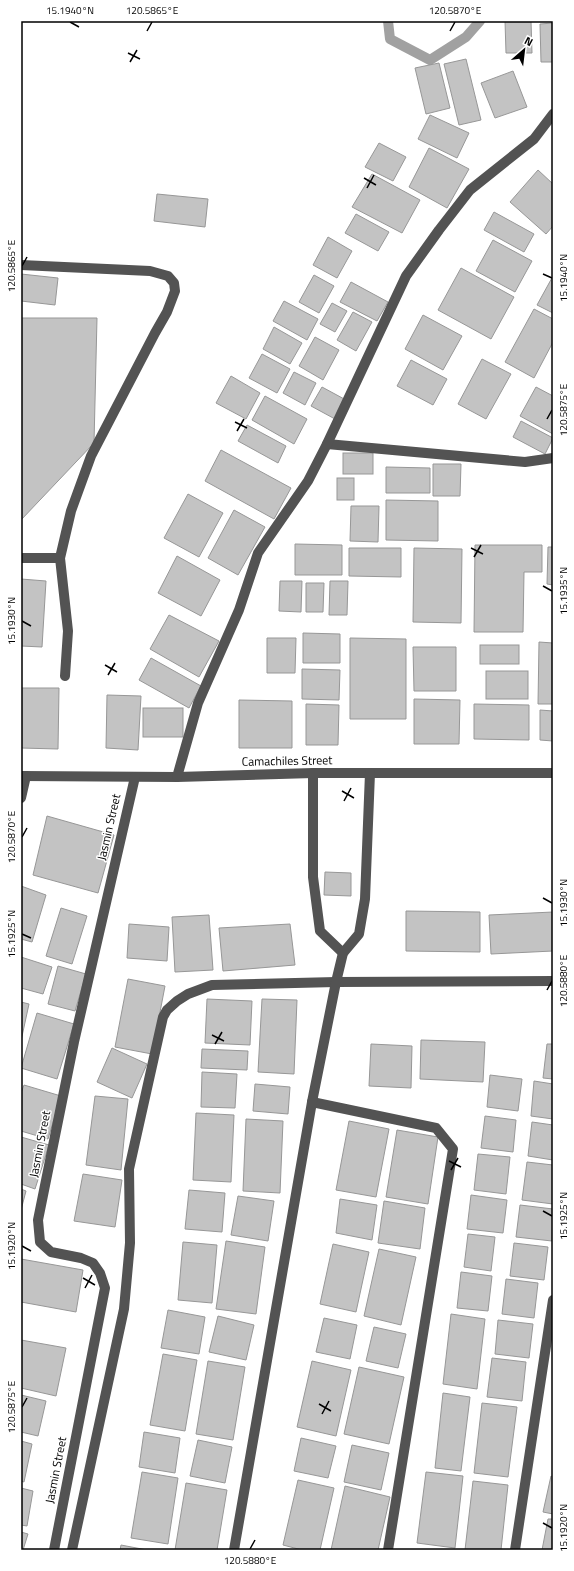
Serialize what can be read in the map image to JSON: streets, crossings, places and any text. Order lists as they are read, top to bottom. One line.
{"streets":{"street":["Camachiles Street","Jasmin Street"]},"crossings":[["Camachiles Street","Jasmin Street"]],"north":"top right","coordinates":["15.1940°N","120.5865°E","120.5870°E","120.5875°E","15.1935°N","15.1930°N","15.1925°N","120.5880°E","15.1920°N"]}
